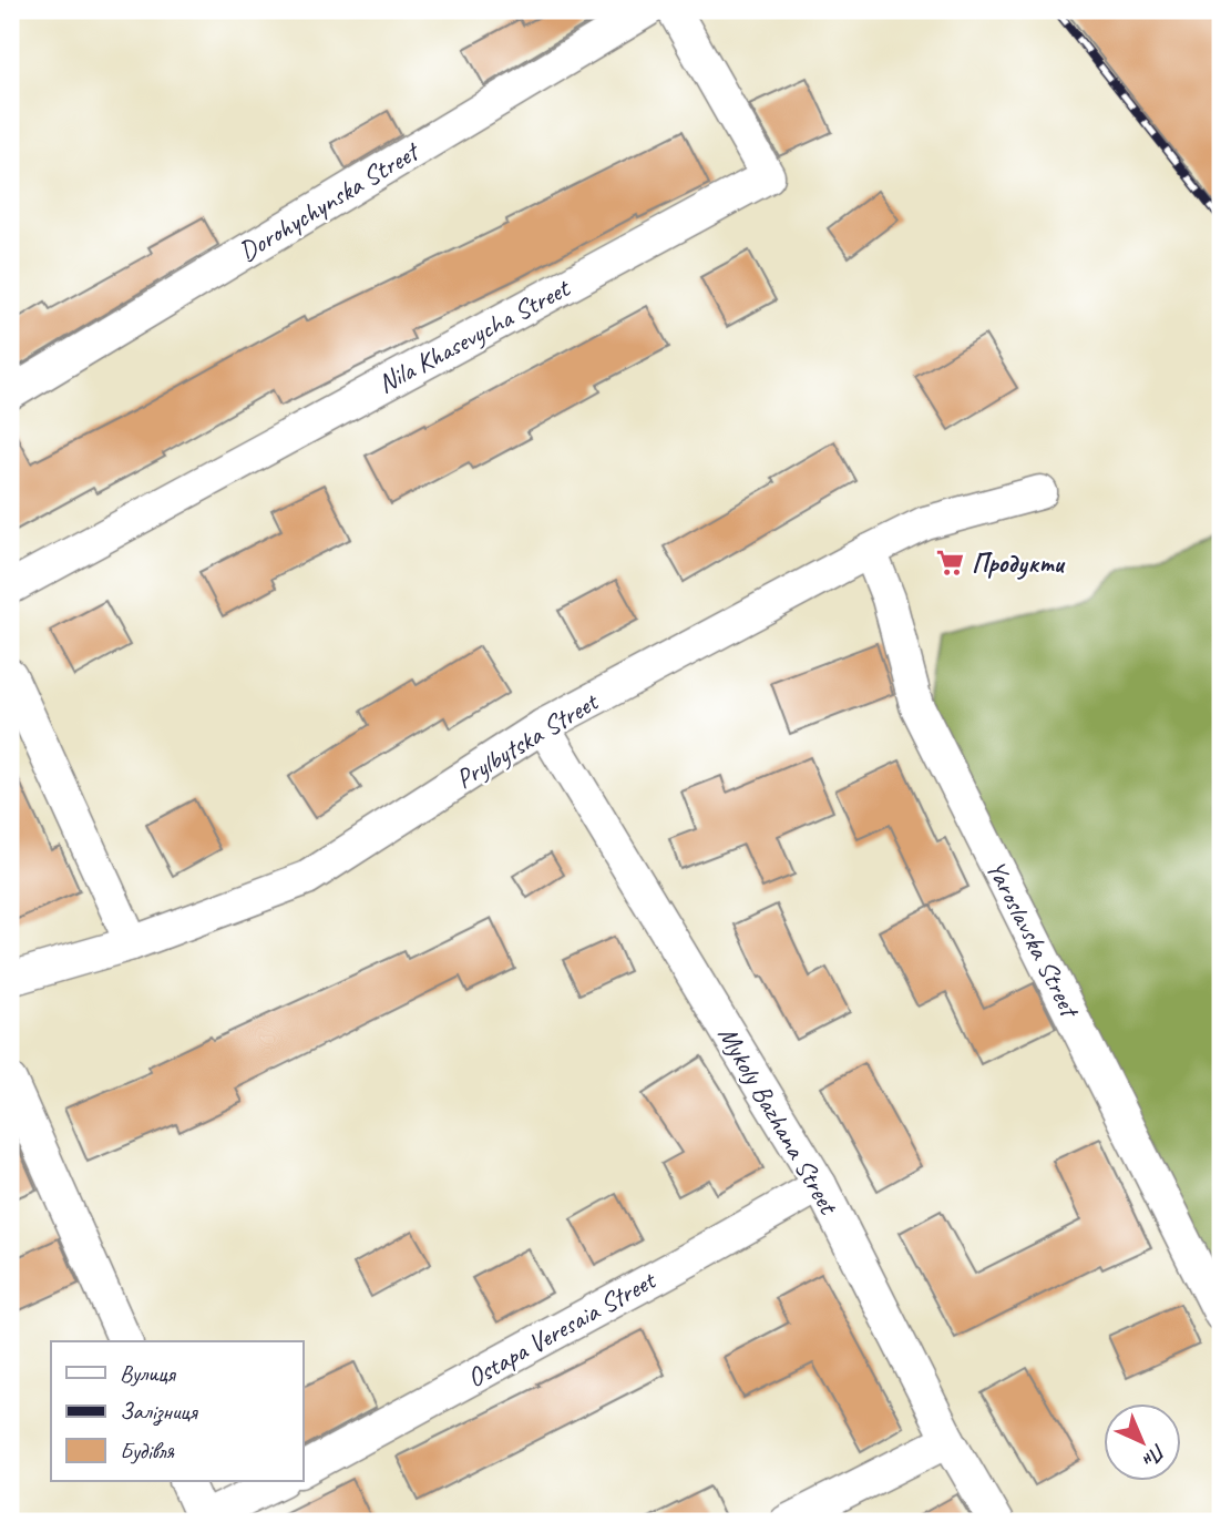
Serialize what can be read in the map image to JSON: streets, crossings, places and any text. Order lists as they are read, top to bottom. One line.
{"streets":{"street":["Dorohychynska Street","Nila Khasevycha Street","Prylbytska Street","Yaroslavska Street","Mykoly Bazhana Street","Ostapa Veresaia Street"]},"crossings":[["Prylbytska Street","Yaroslavska Street"],["Prylbytska Street","Mykoly Bazhana Street"],["Mykoly Bazhana Street","Ostapa Veresaia Street"]],"places":{"supermarket":["Продукти"]},"legend":["Вулиця","Залізниця","Будівля"],"north":"bottom right"}
